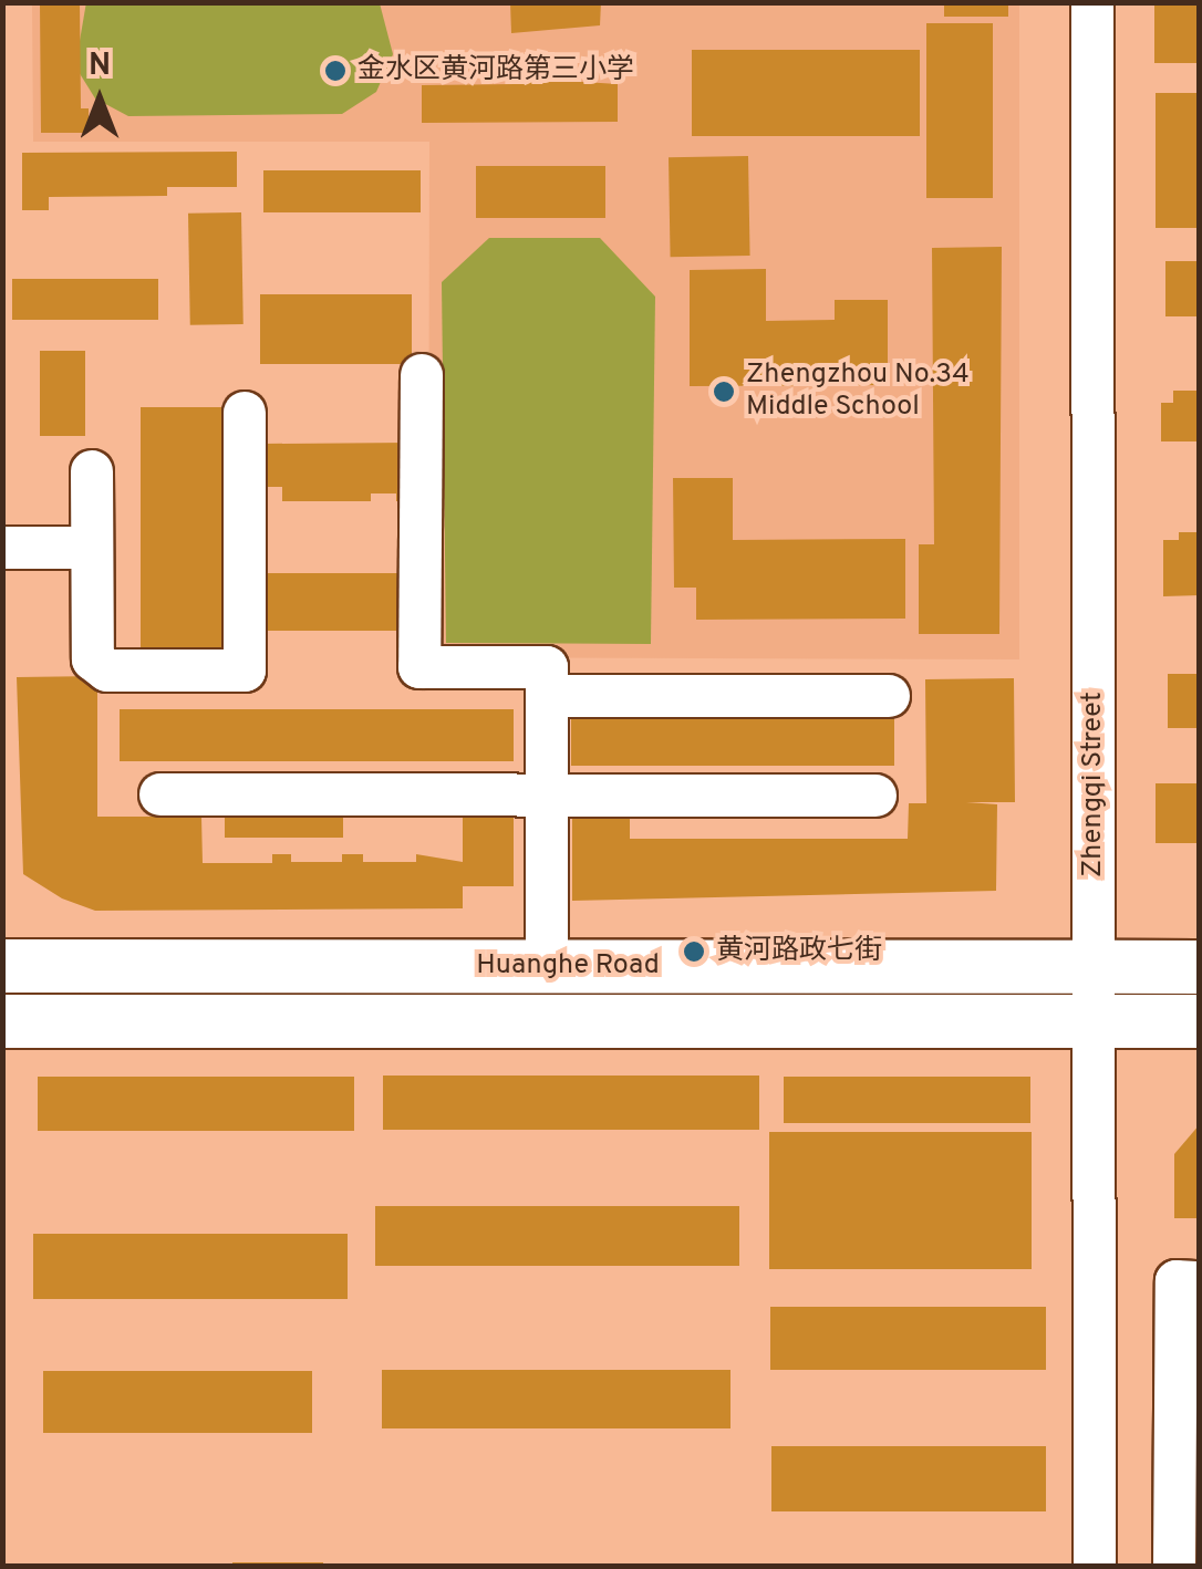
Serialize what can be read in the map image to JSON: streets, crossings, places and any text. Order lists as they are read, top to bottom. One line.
{"streets":{"main road":["Huanghe Road"],"street":["Zhengqi Street"]},"crossings":[["Zhengqi Street","Huanghe Road"]],"places":["金水区黄河路第三小学","Zhengzhou No.34 Middle School","黄河路政七街"],"north":"top"}
